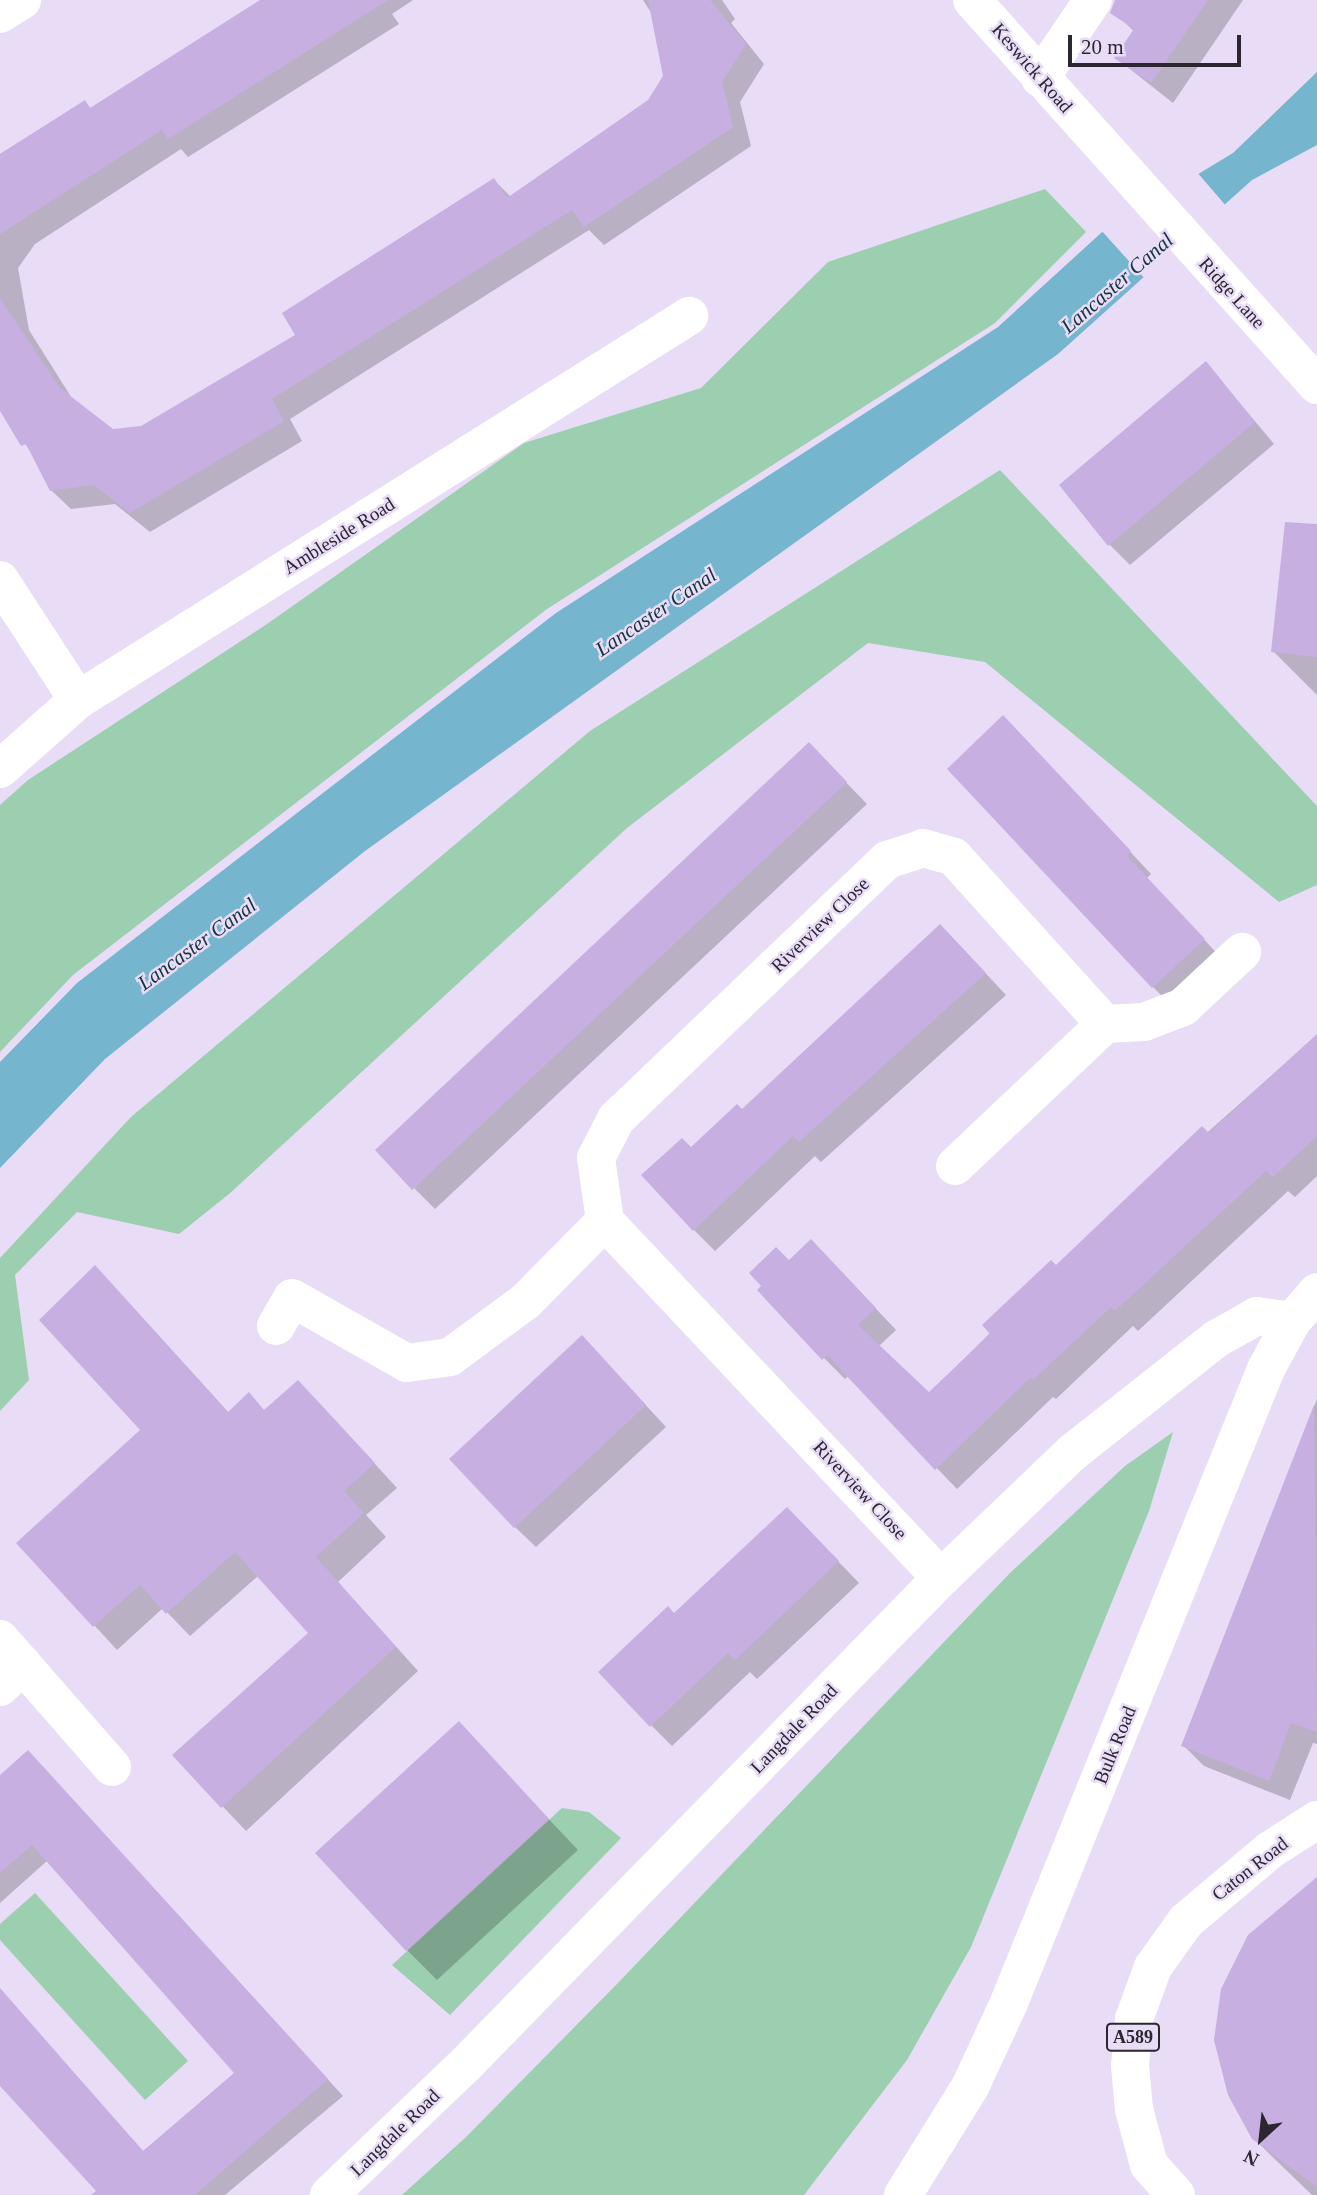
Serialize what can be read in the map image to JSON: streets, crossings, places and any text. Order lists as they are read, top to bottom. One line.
{"streets":{"street":["Keswick Road","Ridge Lane","Ambleside Road","Riverview Close","Langdale Road","Bulk Road","Caton Road","A589"]},"crossings":[["Keswick Road","Ridge Lane"],["Riverview Close","Langdale Road"],["Langdale Road","Bulk Road"],["Caton Road","A589"]],"water":["Lancaster Canal"],"scale_bar":"20 m","north":"bottom left"}
